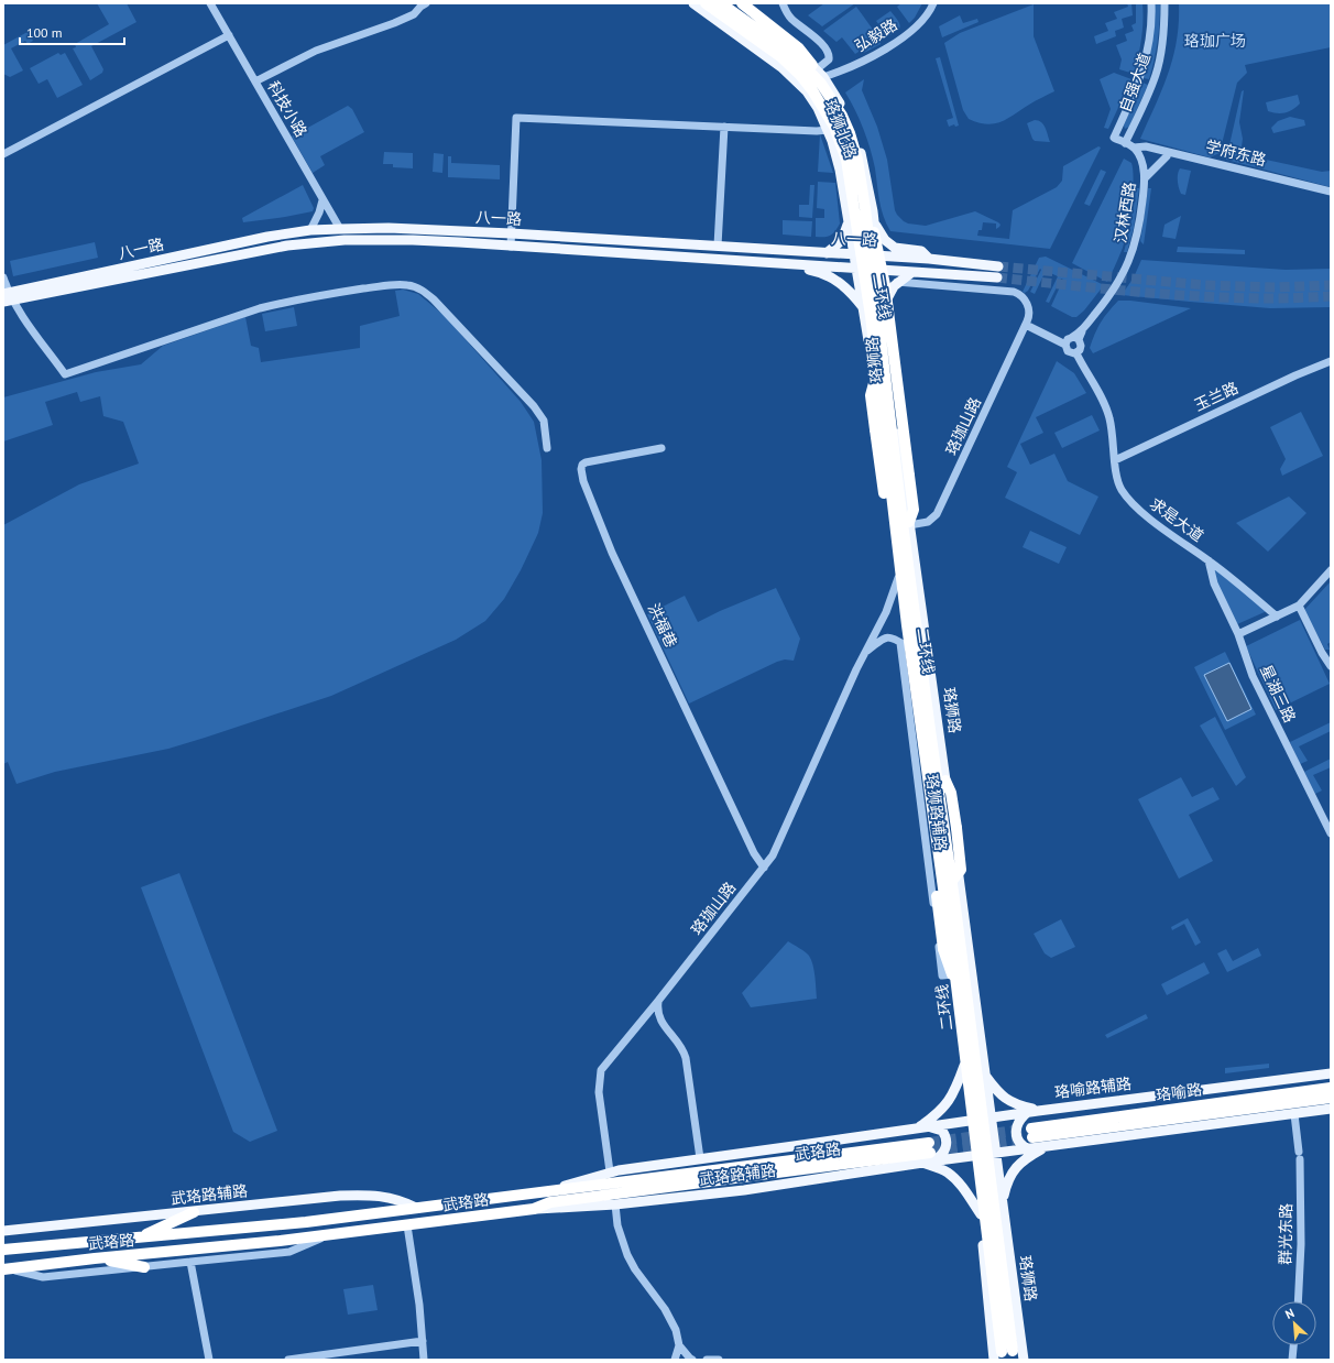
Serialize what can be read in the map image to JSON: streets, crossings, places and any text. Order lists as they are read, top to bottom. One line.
{"streets":{"highway":["二环线","珞喻路","武珞路"],"main road":["珞狮北路","八一路","珞狮路","珞喻路辅路","武珞路辅路"],"street":["弘毅路","自强大道","科技小路","学府东路","汉林西路","玉兰路","珞珈山路","求是大道","洪福巷","星湖三路","群光东路"]},"crossings":[["弘毅路","珞狮北路"],["科技小路","八一路"],["珞狮北路","八一路"],["珞狮北路","珞狮路"],["学府东路","汉林西路"],["汉林西路","求是大道"],["八一路","珞狮路"],["珞狮路","珞珈山路"],["珞狮路","珞喻路辅路"],["珞狮路","武珞路辅路"],["玉兰路","求是大道"],["珞珈山路","洪福巷"],["珞珈山路","武珞路辅路"],["求是大道","星湖三路"],["珞喻路辅路","武珞路辅路"],["武珞路","武珞路辅路"]],"parks":["珞珈广场"],"scale_bar":"100 m","north":"top left"}
